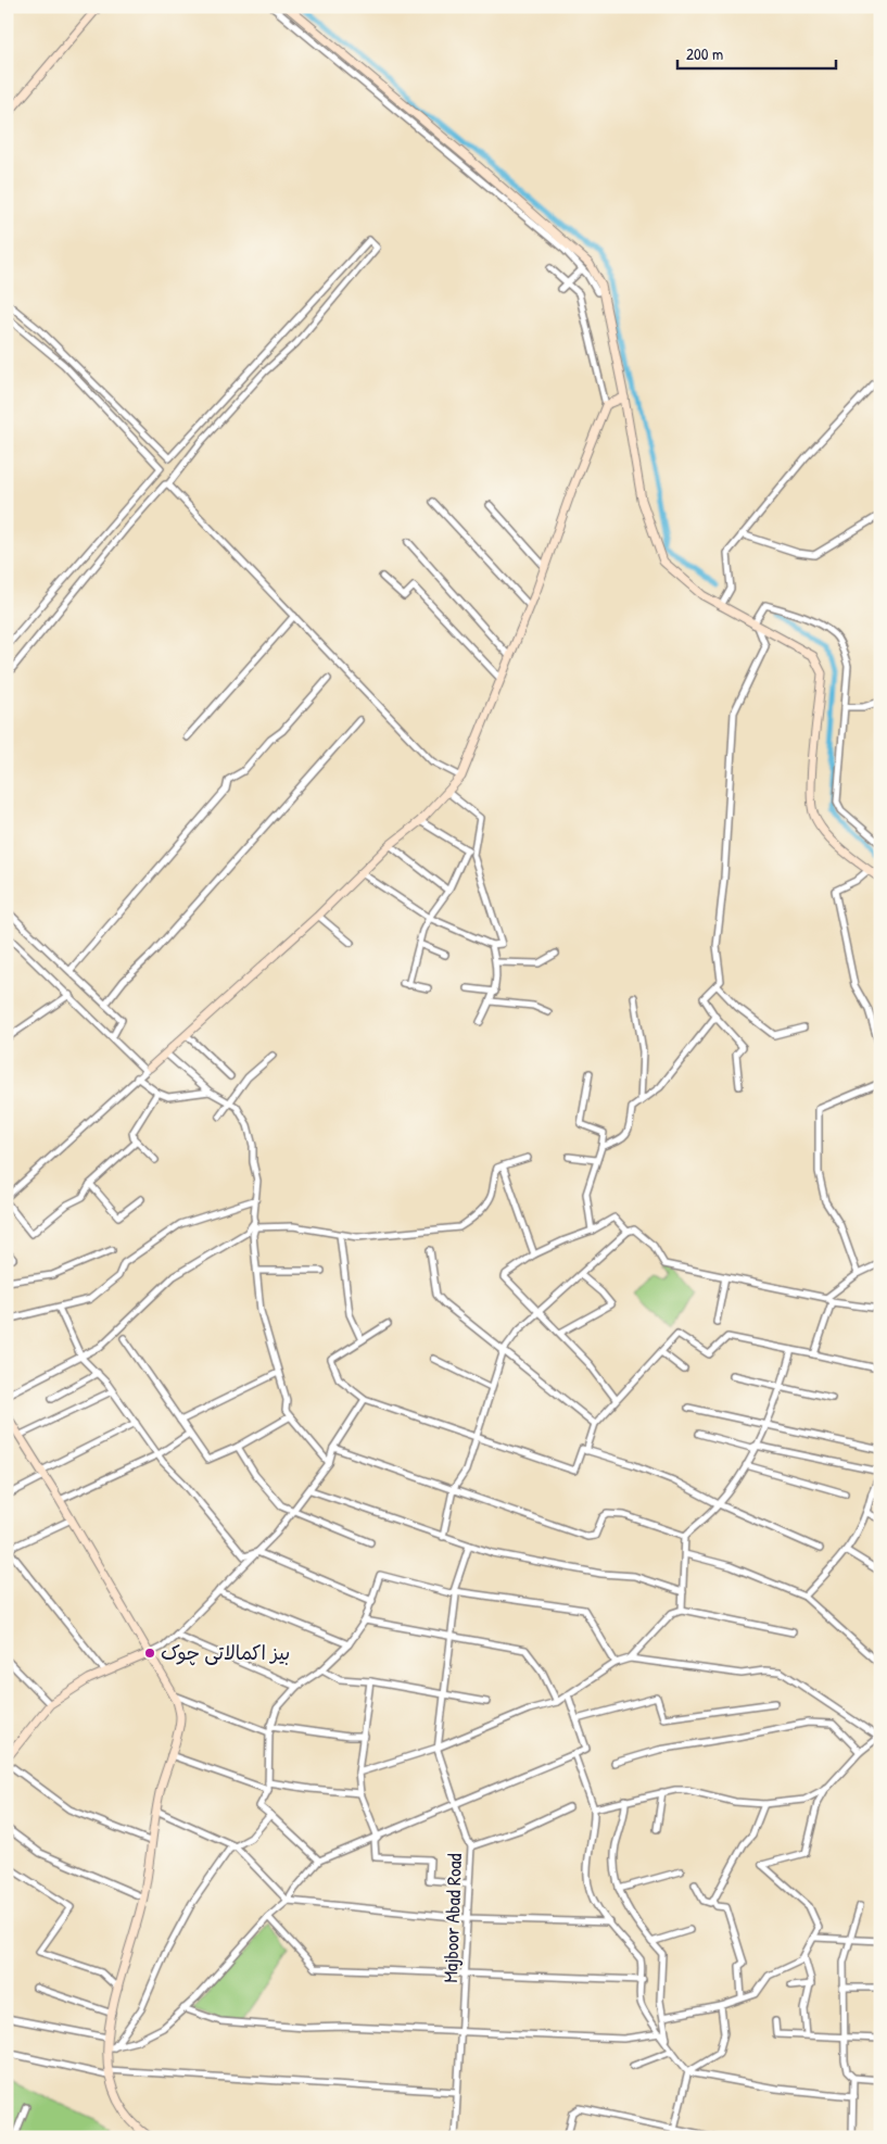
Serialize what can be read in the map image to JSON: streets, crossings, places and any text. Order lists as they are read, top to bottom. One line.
{"streets":{"street":["Majboor Abad Road"]},"places":["بیز اکمالاتی چوک"],"scale_bar":"200 m"}
